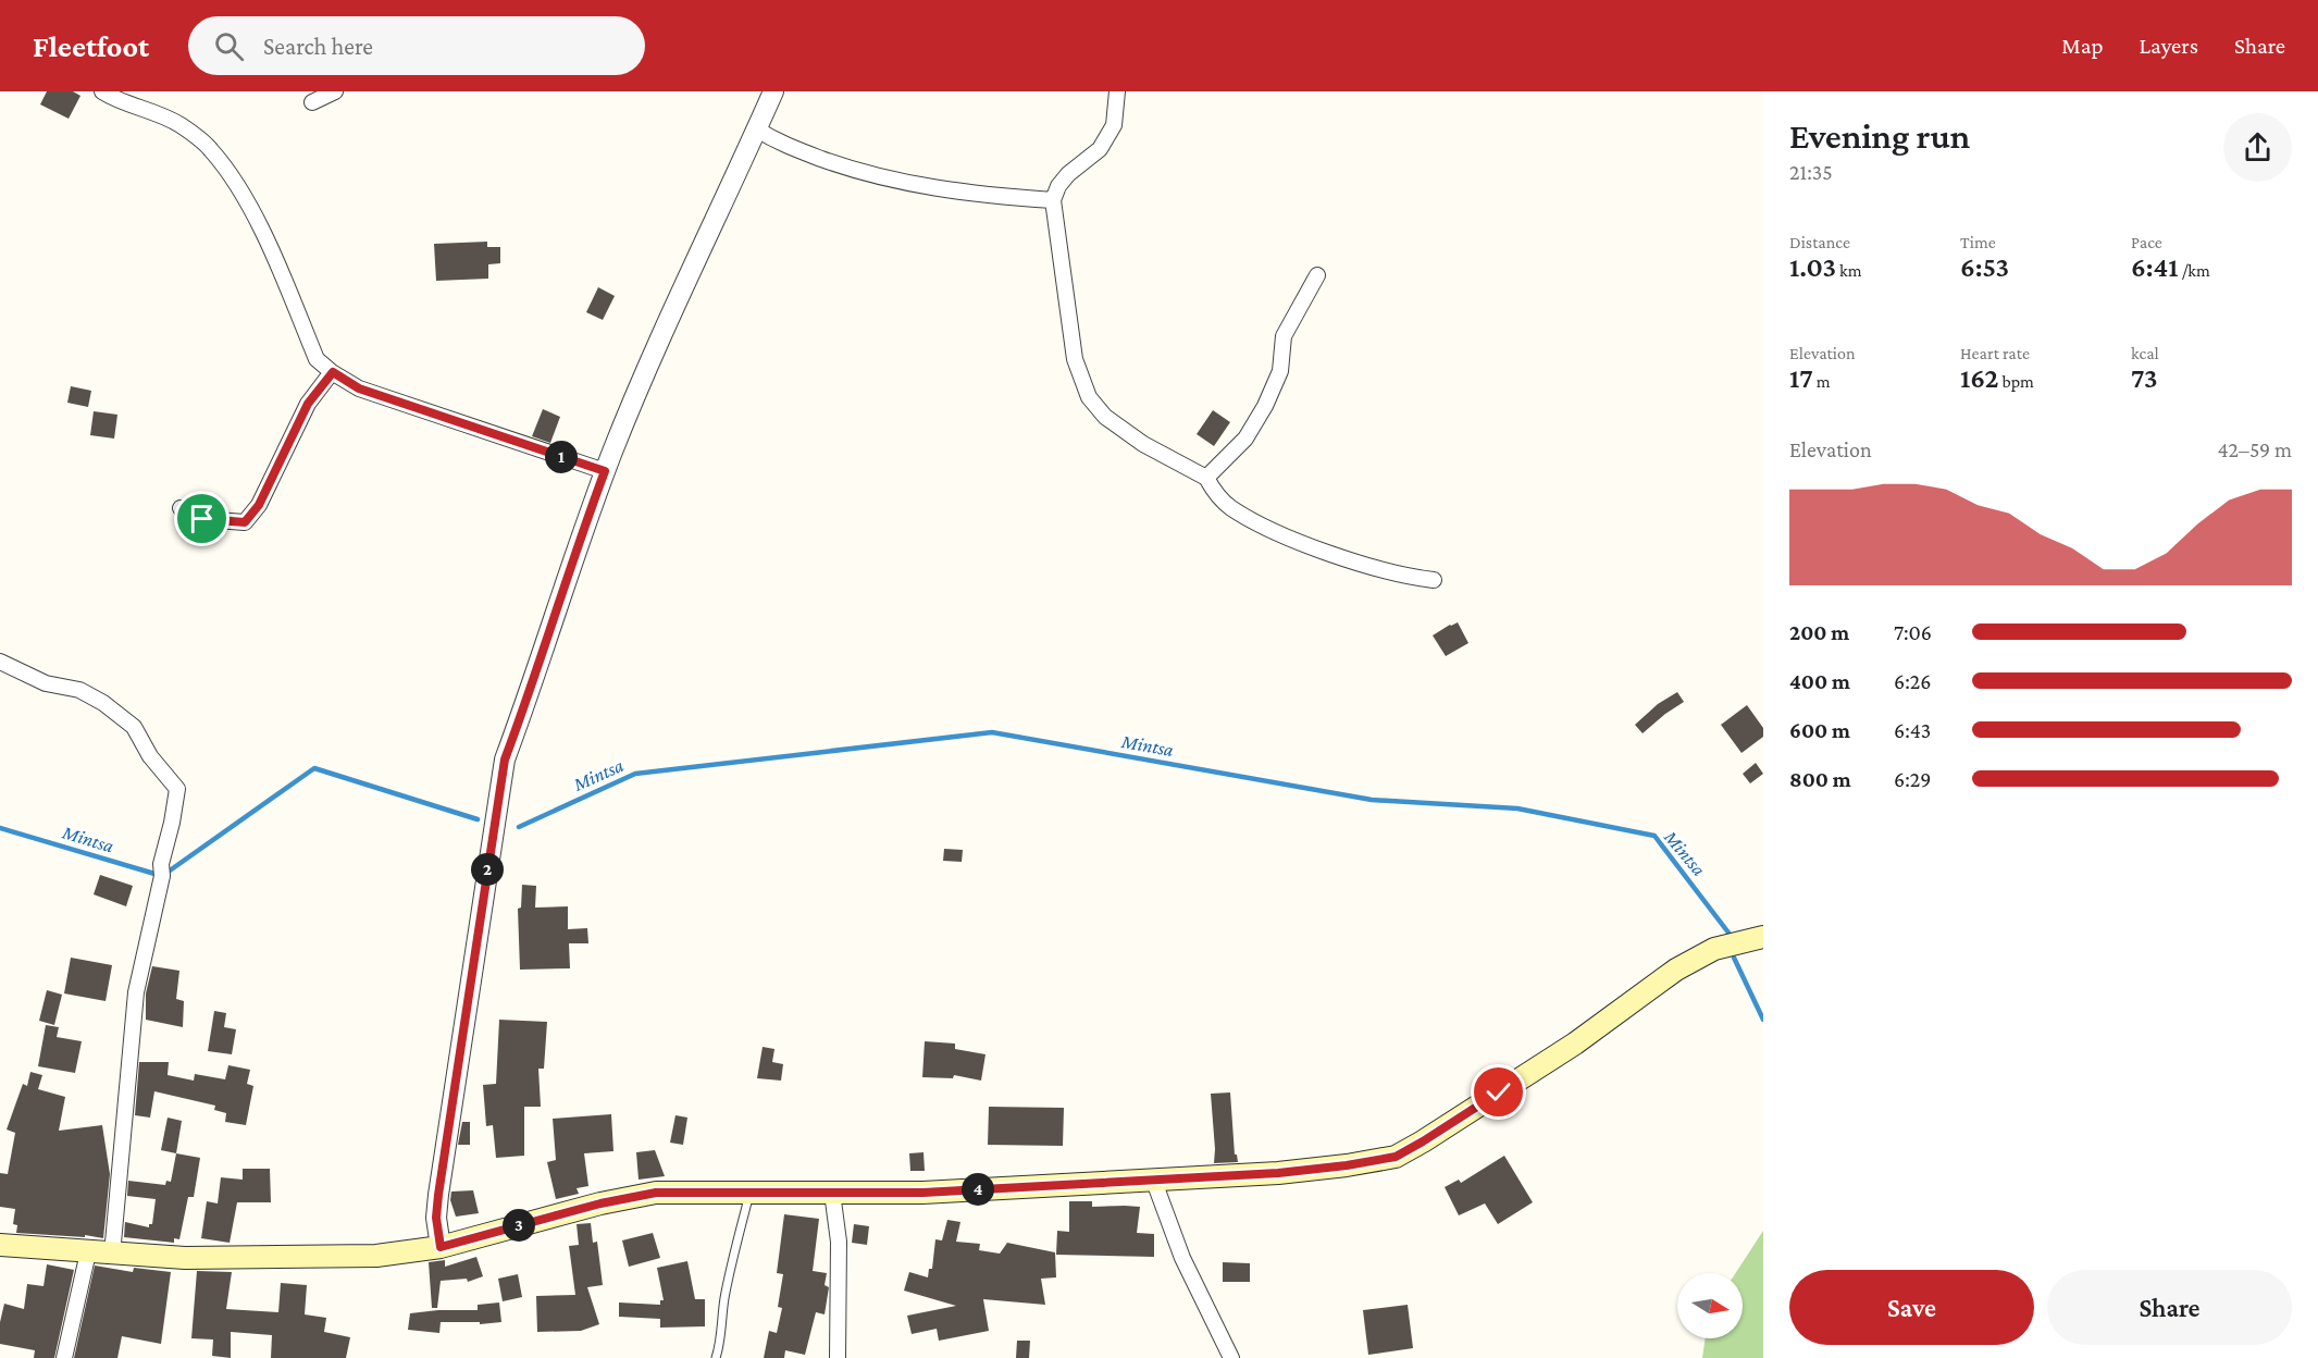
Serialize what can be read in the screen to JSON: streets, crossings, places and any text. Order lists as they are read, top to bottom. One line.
{"water":["Mintsa"],"north":"right","page":{"header":"Fleetfoot","search":"Search here","nav":["Map","Layers","Share"],"heading":["Evening run","21:35"],"stats":[["Distance","1.03 km"],["Time","6:53"],["Pace","6:41 /km"],["Elevation","17 m"],["Heart rate","162 bpm"],["kcal","73"]],"chart":["Elevation","42–59 m"],"pins":["1","2","4","3"],"list":[{"name":"200 m","note":"7:06"},{"name":"400 m","note":"6:26"},{"name":"600 m","note":"6:43"},{"name":"800 m","note":"6:29"}],"buttons":["Save","Share"]}}
